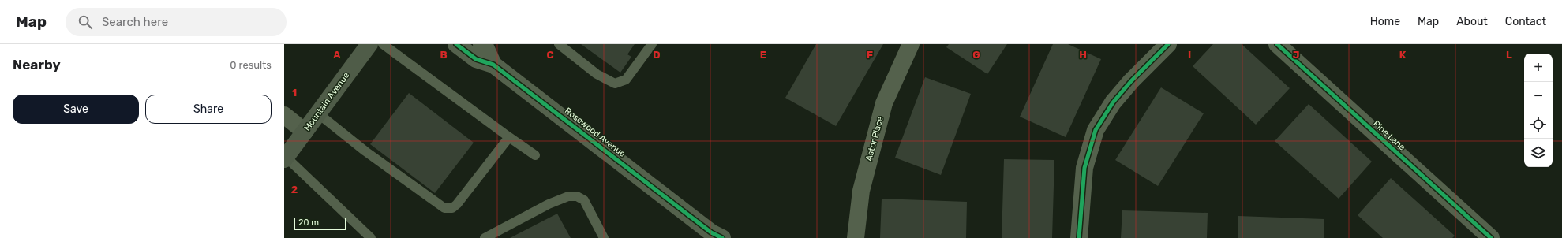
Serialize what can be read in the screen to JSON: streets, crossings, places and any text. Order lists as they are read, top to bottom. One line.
{"streets":{"street":["Mountain Avenue","Rosewood Avenue","Pine Lane","Astor Place"]},"scale_bar":"20 m","page":{"header":"Map","search":"Search here","nav":["Home","Map","About","Contact"],"heading":["Nearby","0 results"],"map_buttons":["+","−"],"buttons":["Save","Share"],"scale":"20 m"},"grid":{"columns":["A","B","C","D","E","F","G","H","I","J","K","L"],"rows":["1","2"]}}
